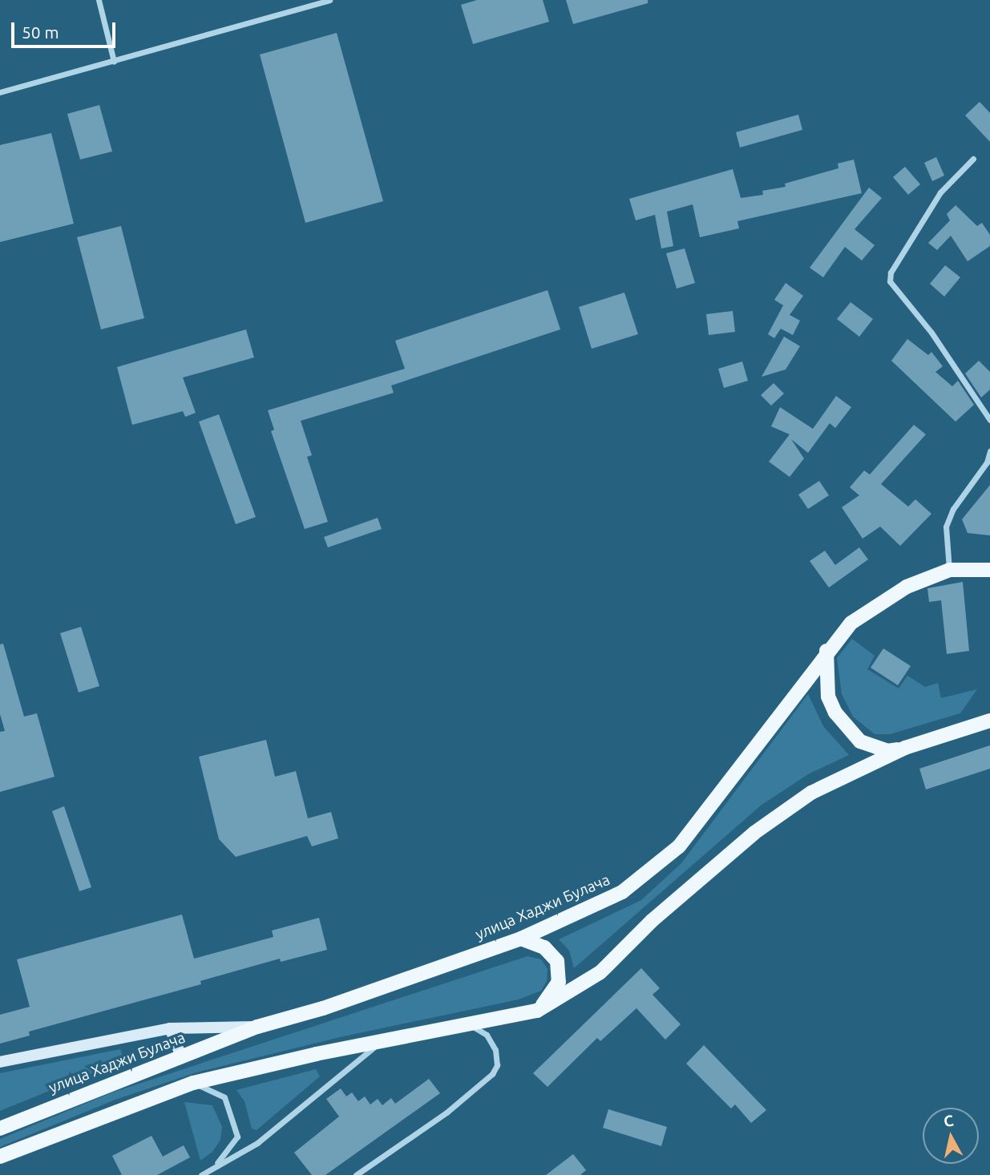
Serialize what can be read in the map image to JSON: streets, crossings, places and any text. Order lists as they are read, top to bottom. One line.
{"streets":{"main road":["улица Хаджи Булача"]},"scale_bar":"50 m","north":"top"}
